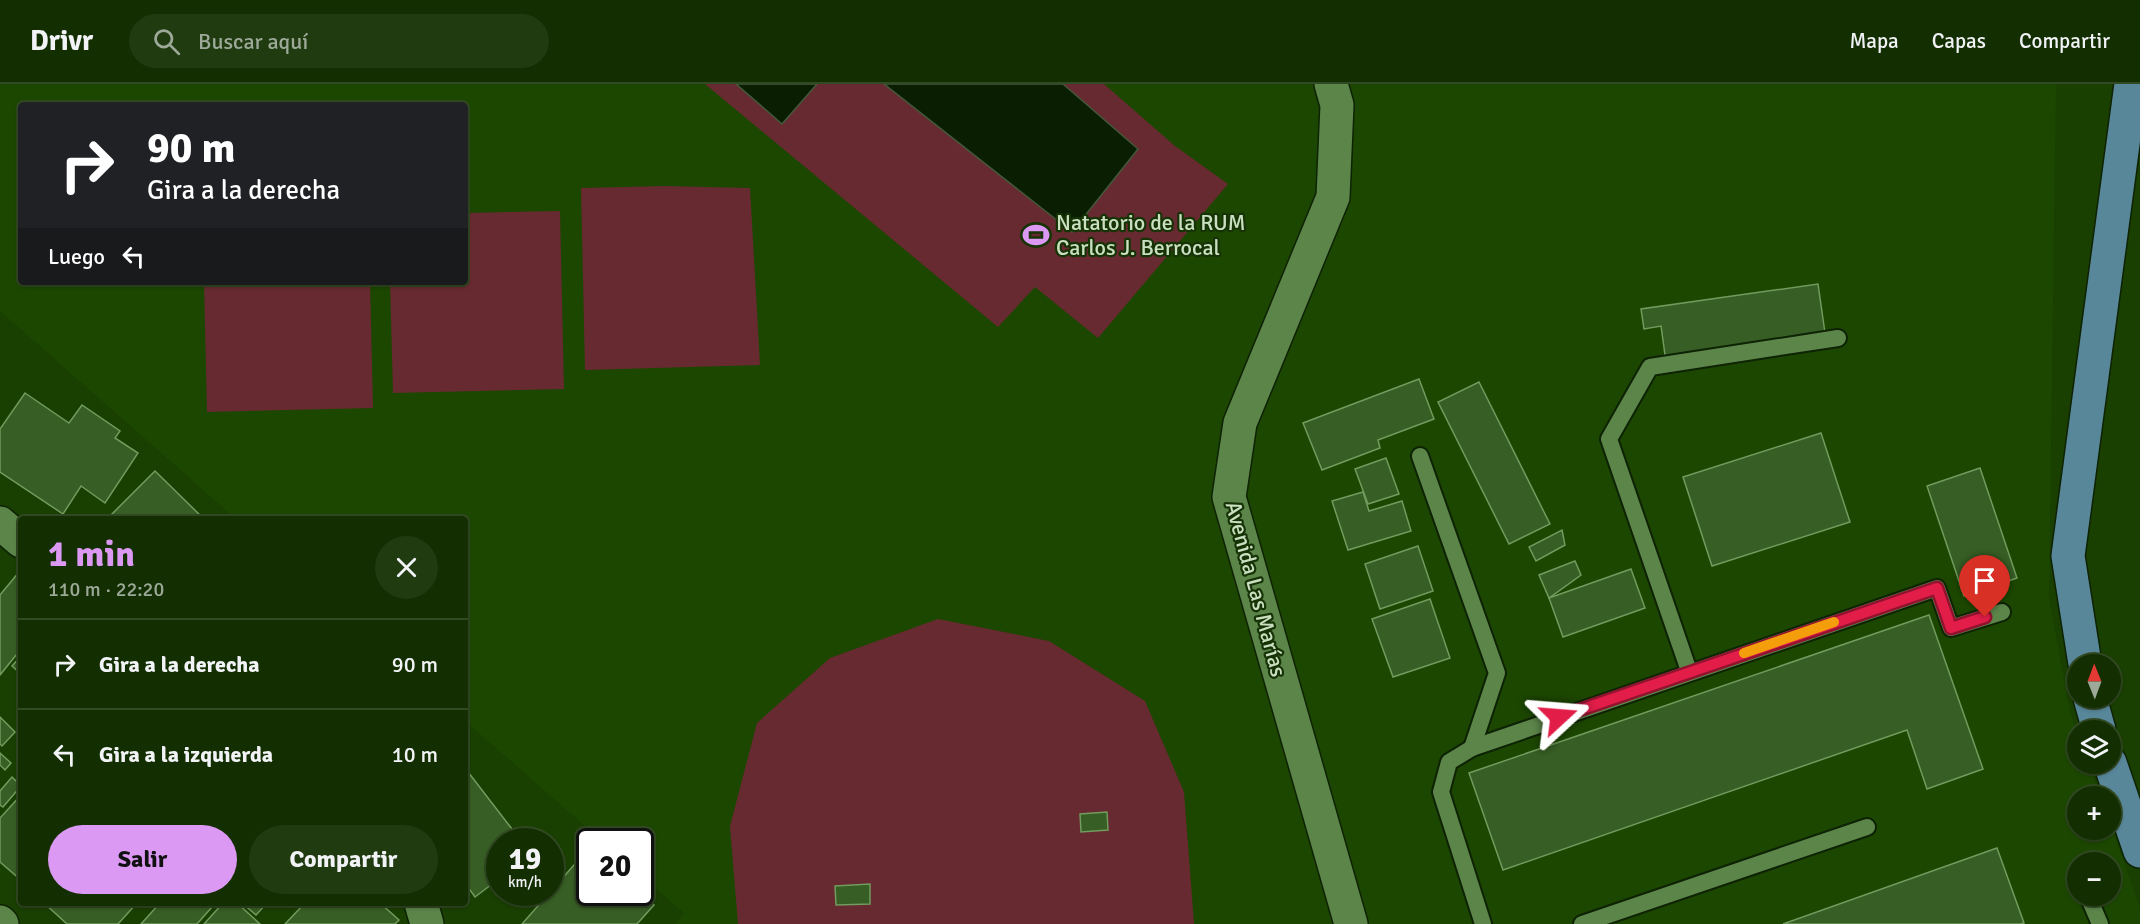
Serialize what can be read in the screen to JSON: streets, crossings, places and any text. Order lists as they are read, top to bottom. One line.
{"streets":{"street":["Avenida Las Marías"]},"places":{"sports":["Natatorio de la RUM Carlos J. Berrocal"]},"north":"top","page":{"header":"Drivr","search":"Buscar aquí","nav":["Mapa","Capas","Compartir"],"turn":["90 m","Gira a la derecha"],"then":"Luego","heading":["1 min","110 m · 22:20"],"list":[{"name":"Gira a la derecha","value":"90 m"},{"name":"Gira a la izquierda","value":"10 m"}],"map_buttons":["+","−"],"buttons":["Salir","Compartir"],"speed":"19 km/h","limit":"20"}}
